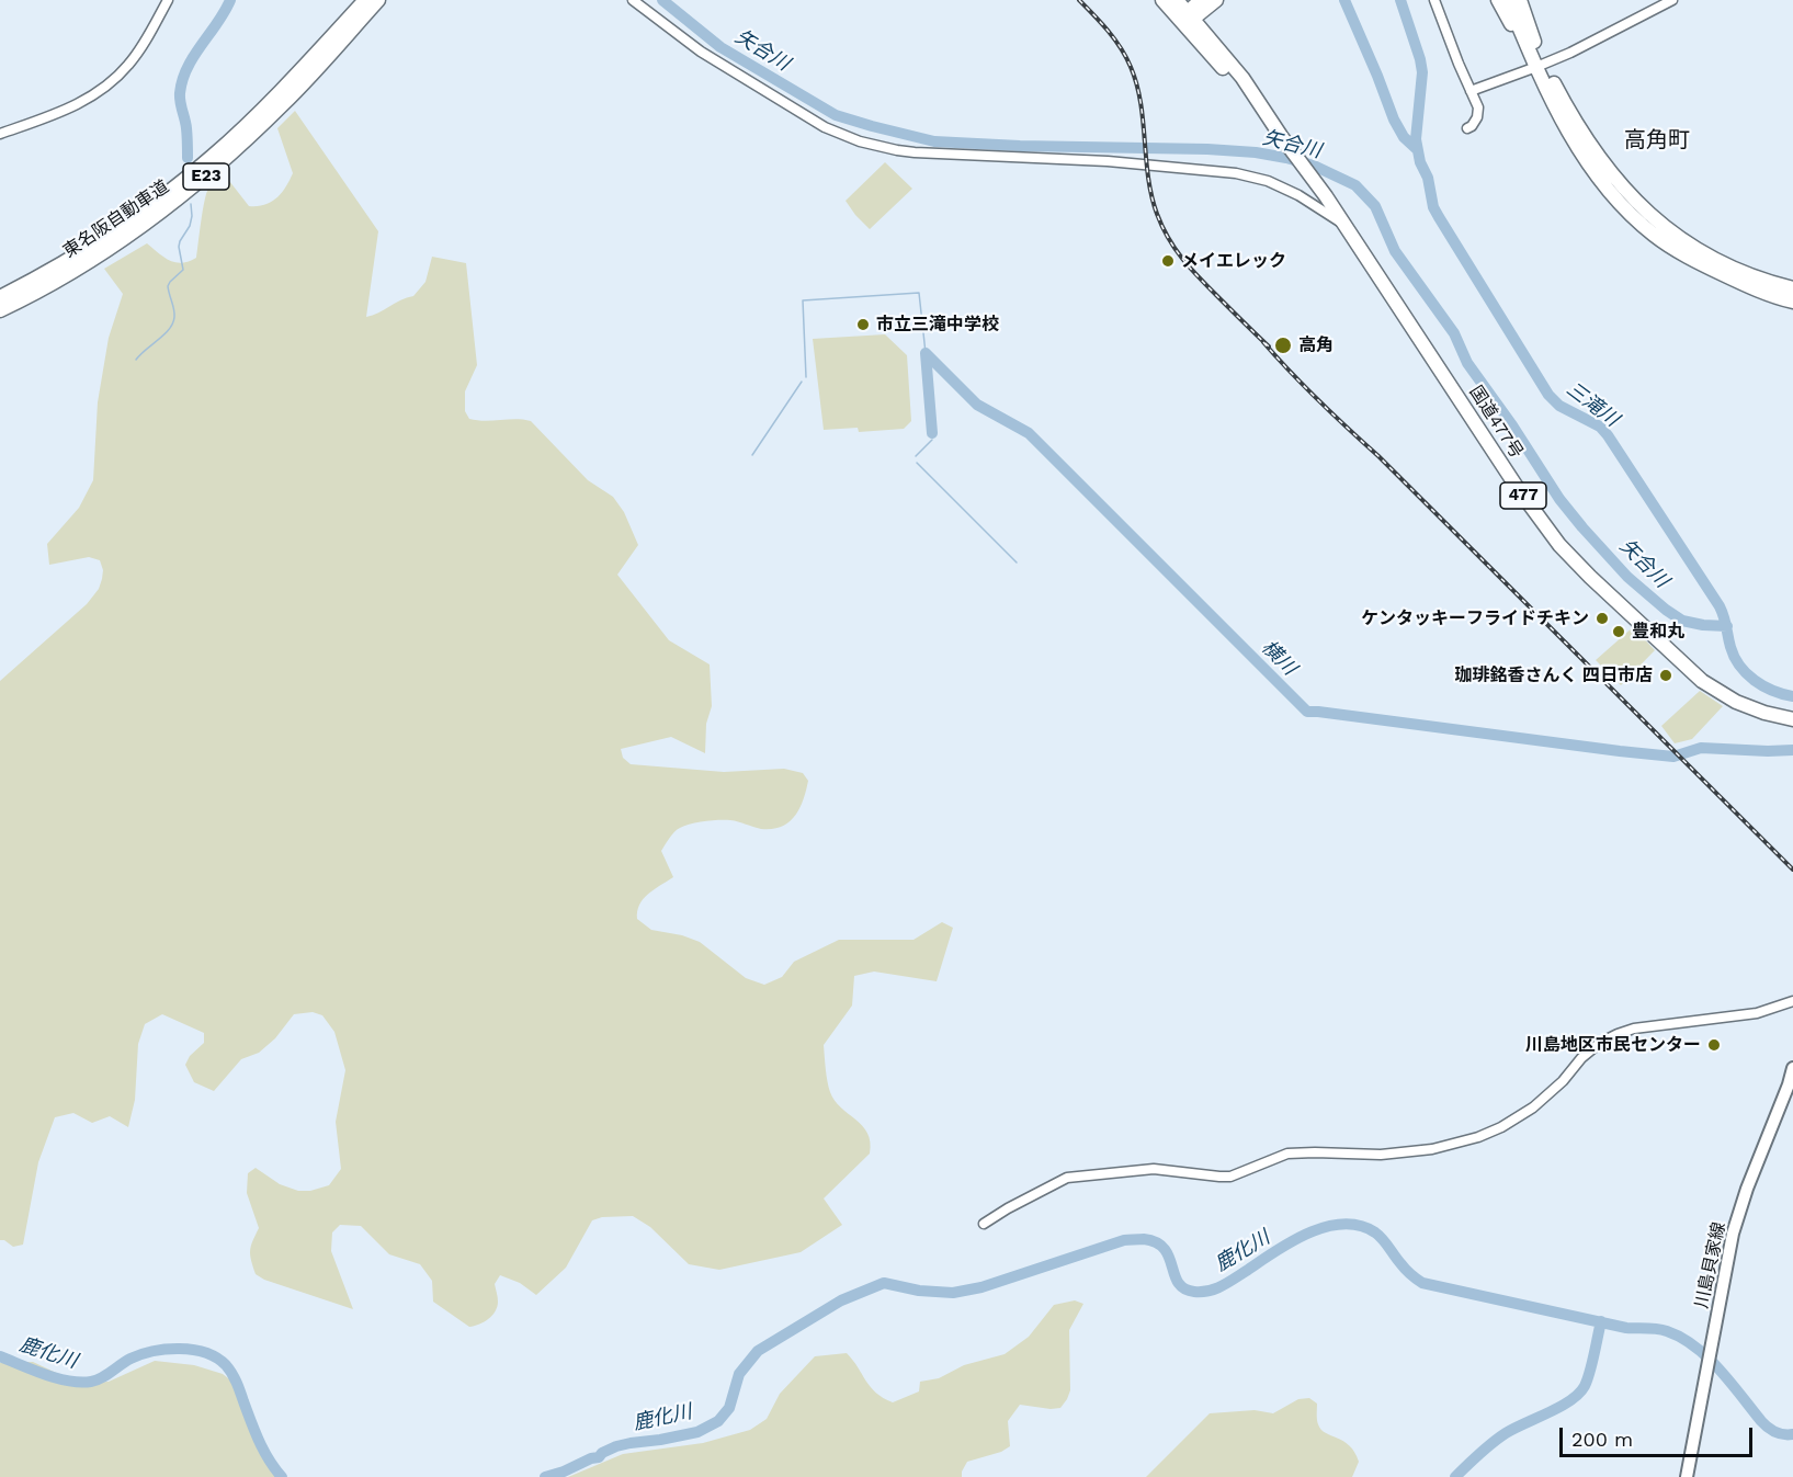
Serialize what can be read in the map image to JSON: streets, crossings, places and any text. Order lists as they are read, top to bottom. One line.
{"streets":{"highway":["E23","東名阪自動車道","国道477号","477"],"main road":["川島貝家線"]},"districts":["高角町"],"water":["矢合川","三滝川","横川","鹿化川"],"places":["メイエレック","市立三滝中学校","高角","ケンタッキーフライドチキン","豊和丸","珈琲銘香さんく 四日市店","川島地区市民センター"],"scale_bar":"200 m"}
